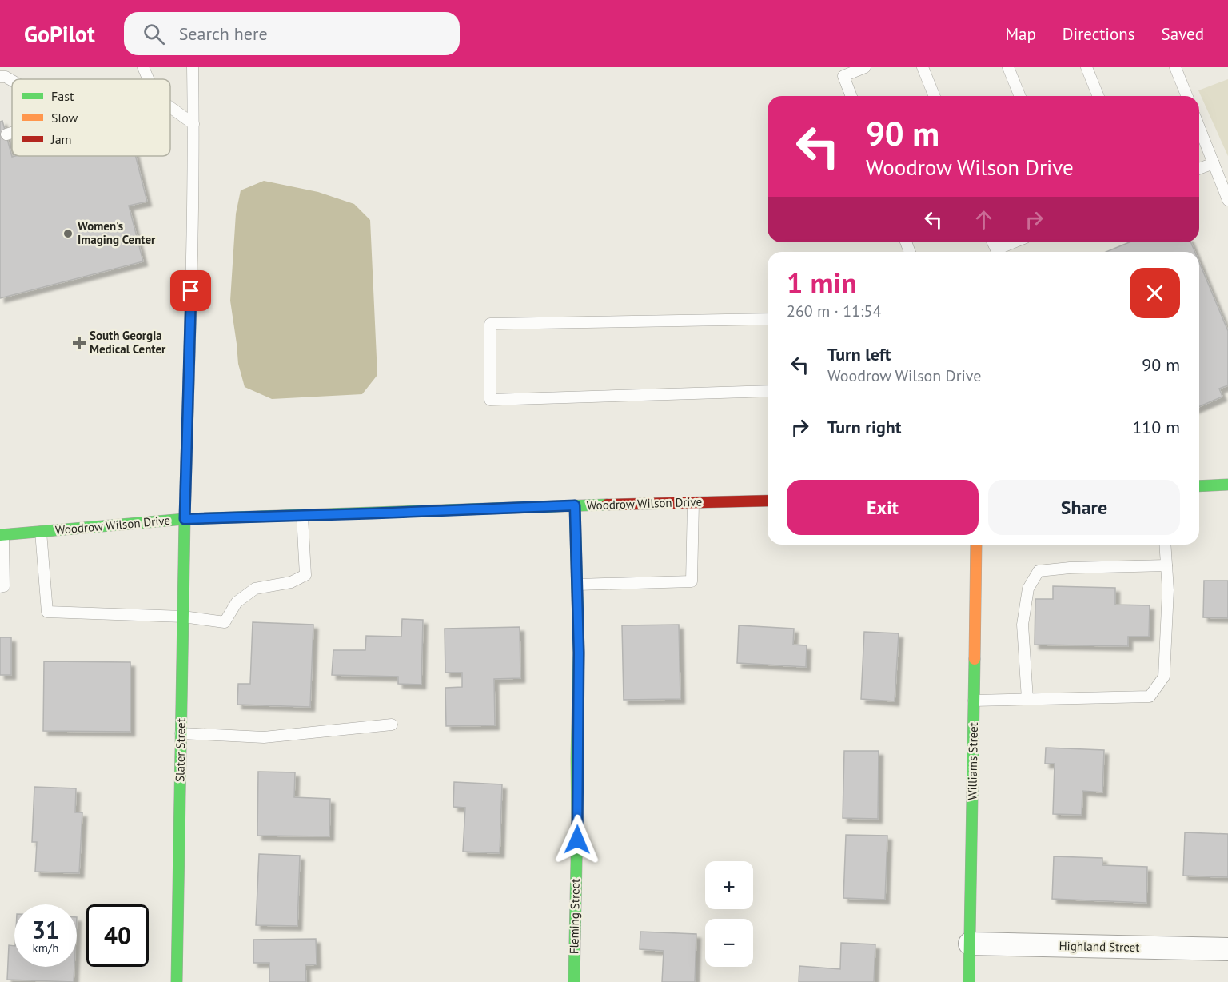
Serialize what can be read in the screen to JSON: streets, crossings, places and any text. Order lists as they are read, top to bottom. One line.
{"streets":{"street":["Woodrow Wilson Drive","Slater Street","Williams Street","Fleming Street","Highland Street"]},"crossings":[["Woodrow Wilson Drive","Slater Street"],["Woodrow Wilson Drive","Fleming Street"],["Williams Street","Highland Street"]],"places":{"other":["Women's Imaging Center"],"health":["South Georgia Medical Center"]},"legend":["Fast","Slow","Jam"],"page":{"header":"GoPilot","search":"Search here","nav":["Map","Directions","Saved"],"turn":["90 m","Woodrow Wilson Drive"],"heading":["1 min","260 m · 11:54"],"list":[{"name":"Turn left","note":"Woodrow Wilson Drive","value":"90 m"},{"name":"Turn right","value":"110 m"}],"buttons":["Exit","Share"],"map_buttons":["+","−"],"speed":"31 km/h","limit":"40"}}
